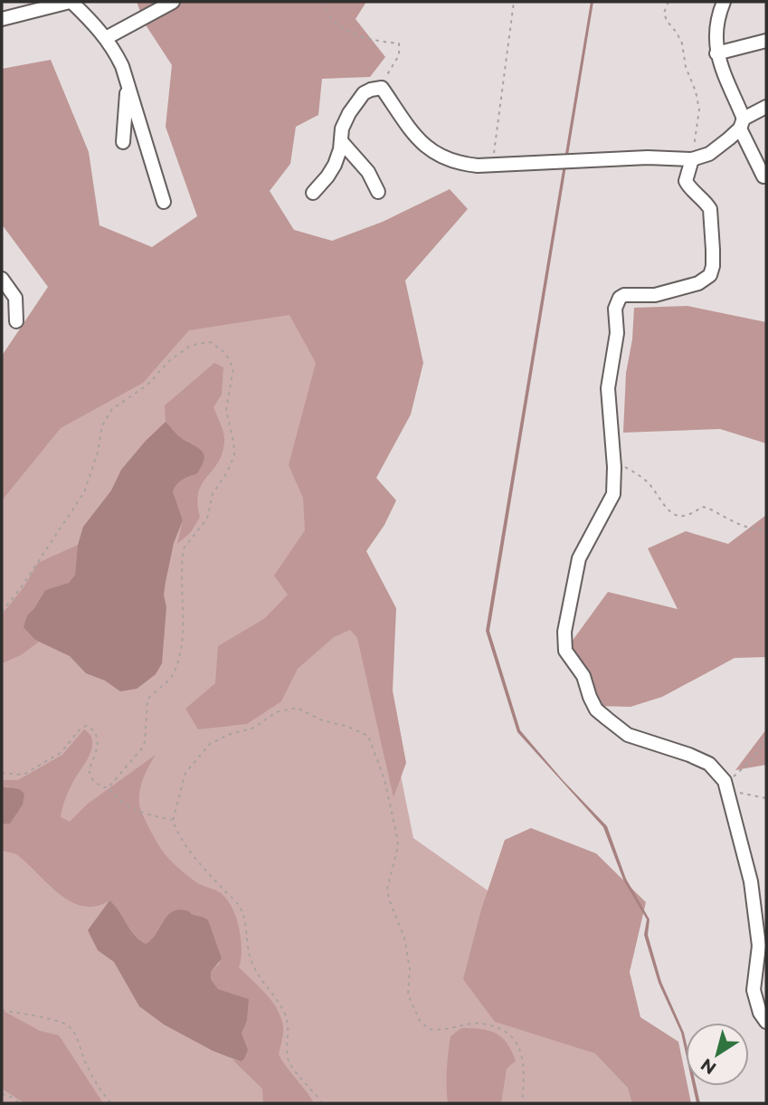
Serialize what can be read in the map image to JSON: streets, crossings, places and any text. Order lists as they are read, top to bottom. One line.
{"north":"bottom left"}
